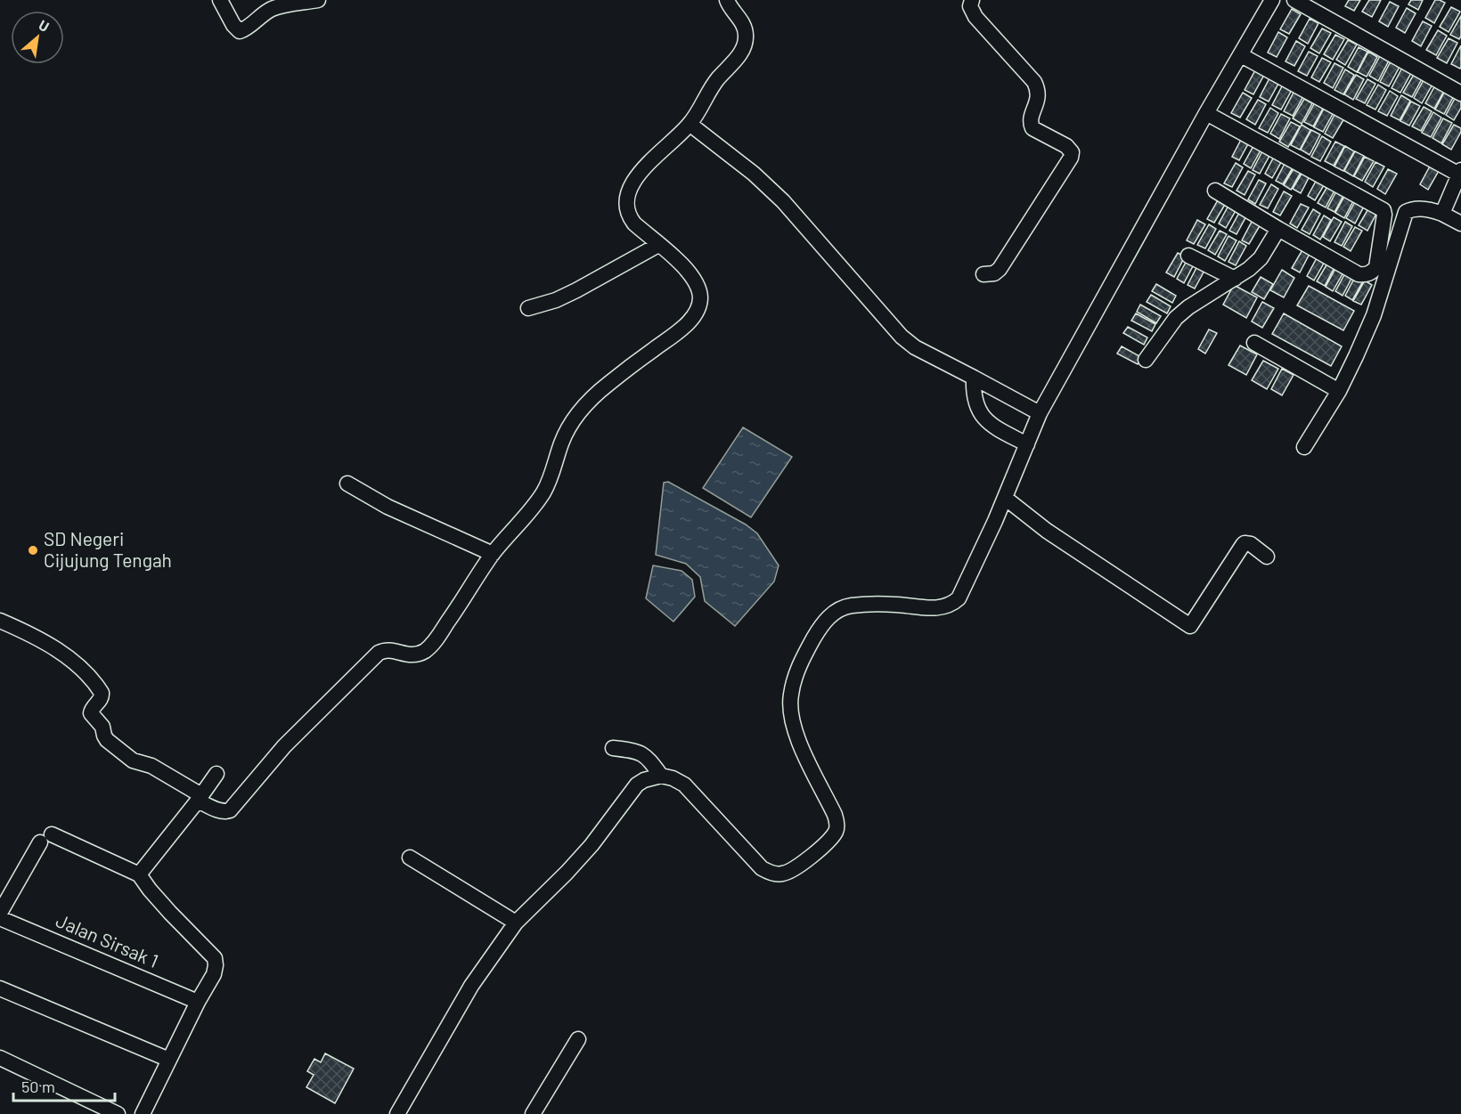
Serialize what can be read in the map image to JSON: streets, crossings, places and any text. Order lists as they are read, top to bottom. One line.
{"streets":{"street":["Jalan Sirsak 1"]},"places":["SD Negeri Cijujung Tengah"],"scale_bar":"50 m","north":"top right"}
